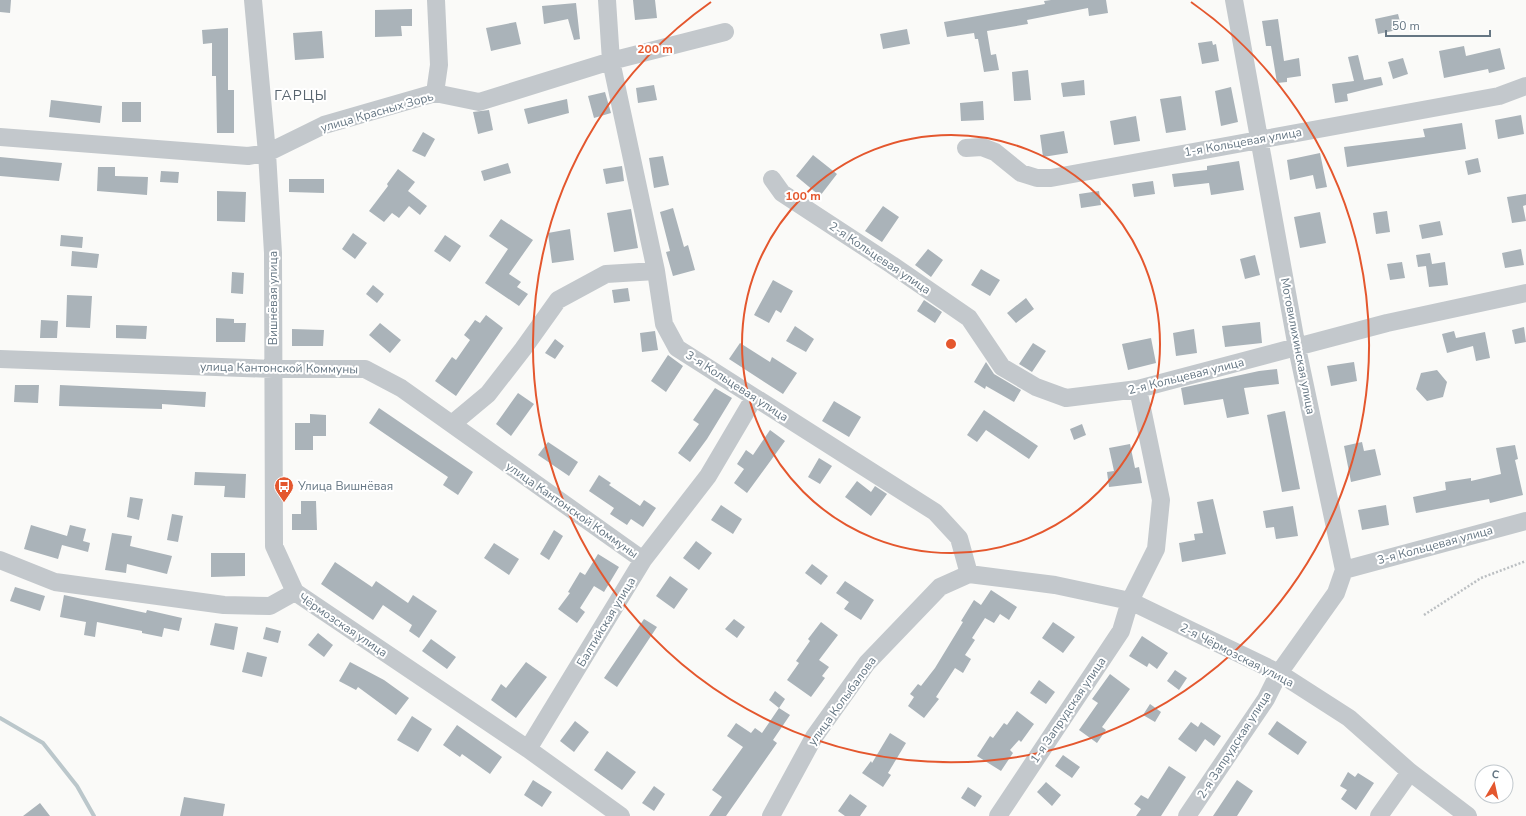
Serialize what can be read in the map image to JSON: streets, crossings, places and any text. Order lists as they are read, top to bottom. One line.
{"streets":{"street":["улица Красных Зорь","1-я Кольцевая улица","2-я Кольцевая улица","Вишнёвая улица","Мотовилихинская улица","улица Кантонской Коммуны","3-я Кольцевая улица","Балтийская улица","Чёрмозская улица","2-я Чёрмозская улица","улица Колыбалова","1-я Запрудская улица","2-я Запрудская улица"]},"crossings":[["улица Красных Зорь","Вишнёвая улица"],["улица Красных Зорь","3-я Кольцевая улица"],["1-я Кольцевая улица","Мотовилихинская улица"],["2-я Кольцевая улица","Мотовилихинская улица"],["2-я Кольцевая улица","1-я Запрудская улица"],["Вишнёвая улица","улица Кантонской Коммуны"],["Вишнёвая улица","Чёрмозская улица"],["Мотовилихинская улица","3-я Кольцевая улица"],["улица Кантонской Коммуны","Балтийская улица"],["3-я Кольцевая улица","Балтийская улица"],["3-я Кольцевая улица","2-я Чёрмозская улица"],["3-я Кольцевая улица","улица Колыбалова"],["Балтийская улица","Чёрмозская улица"],["2-я Чёрмозская улица","улица Колыбалова"],["2-я Чёрмозская улица","1-я Запрудская улица"],["2-я Чёрмозская улица","2-я Запрудская улица"]],"districts":["ГАРЦЫ"],"places":{"bus stop":["Улица Вишнёвая"]},"scale_bar":"50 m","north":"top","rings":["200 m","100 m"]}
